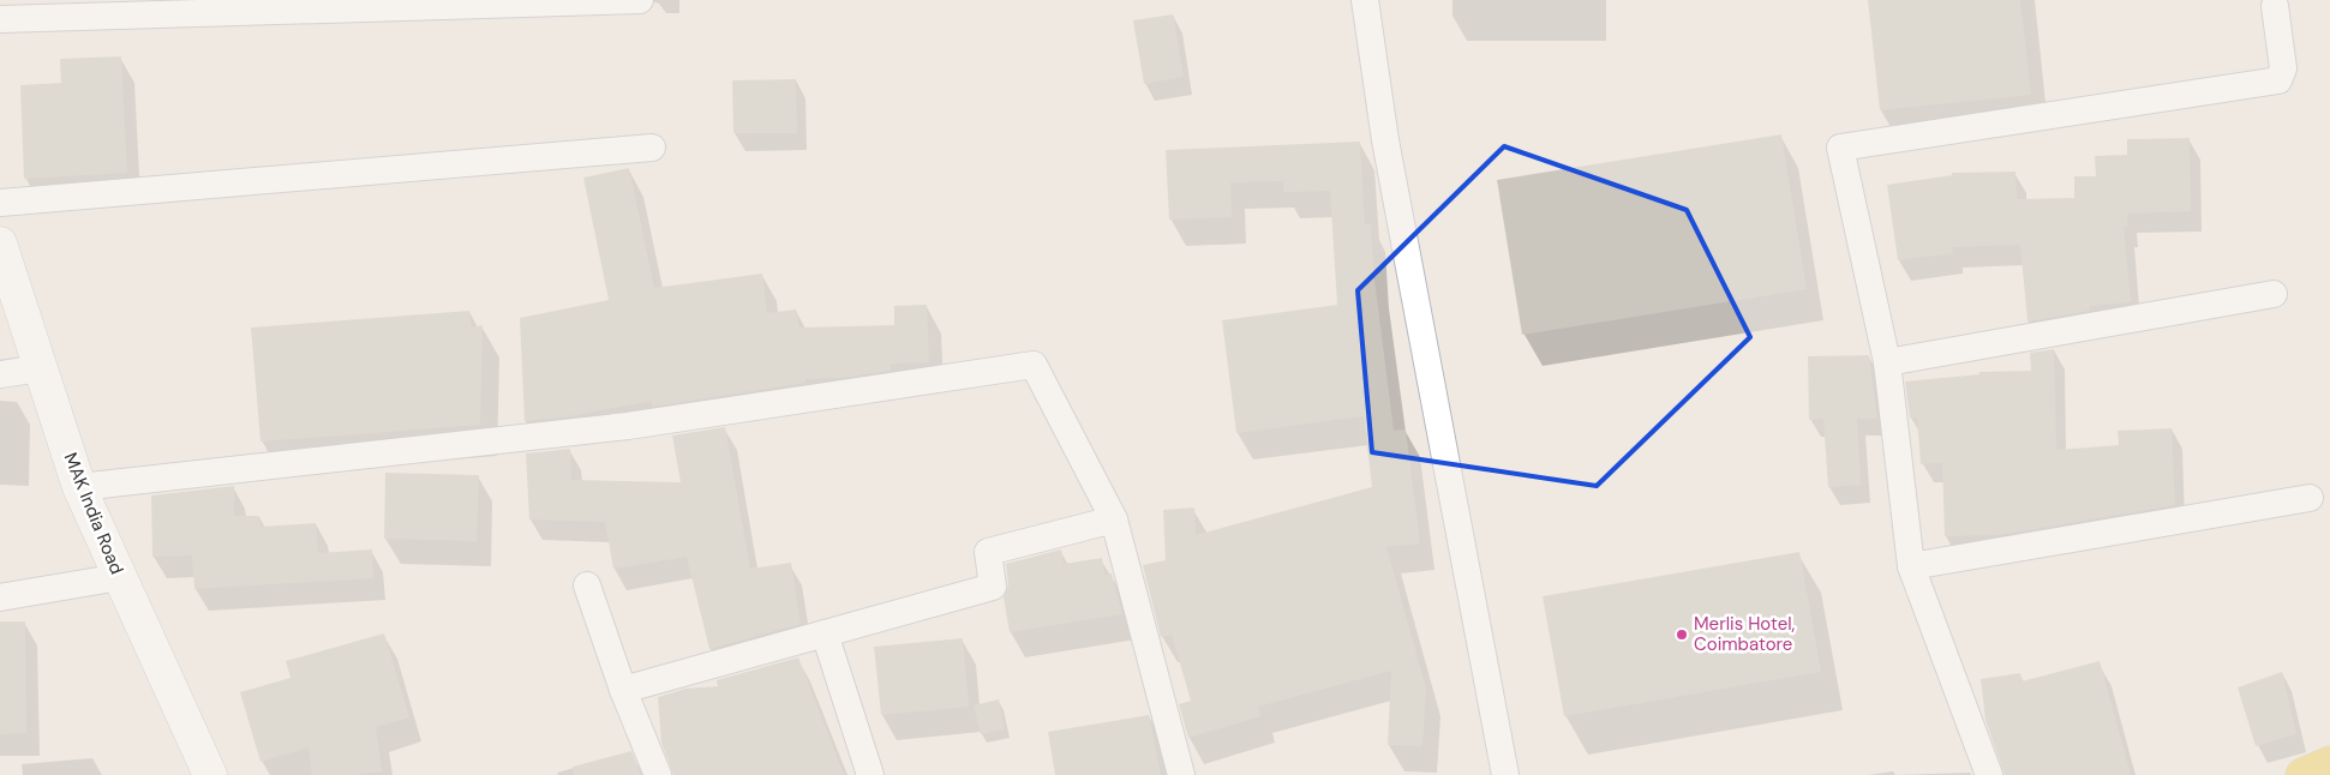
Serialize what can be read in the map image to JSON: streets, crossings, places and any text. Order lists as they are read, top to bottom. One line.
{"streets":{"street":["MAK India Road"]},"places":["Merlis Hotel, Coimbatore"]}
